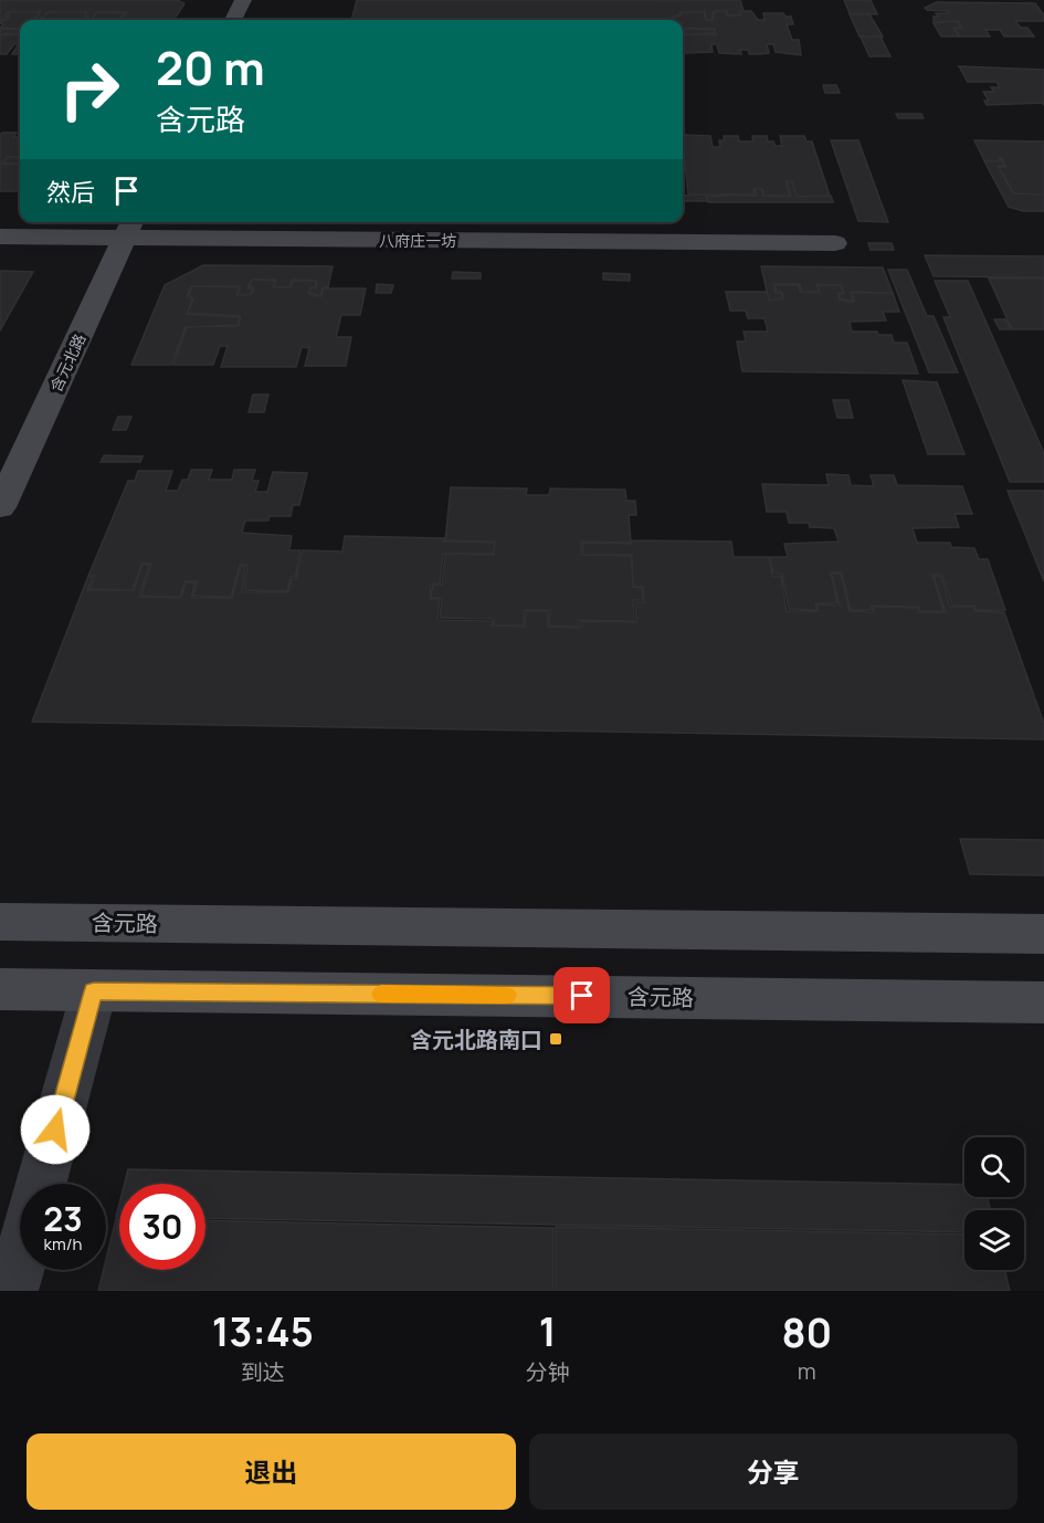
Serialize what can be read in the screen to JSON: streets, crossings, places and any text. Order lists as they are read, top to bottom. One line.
{"streets":{"street":["八府庄一坊","含元北路","含元路"]},"crossings":[["八府庄一坊","含元北路"]],"places":{"transit":["含元北路南口"]},"page":{"turn":["20 m","含元路"],"then":"然后","speed":"23 km/h","limit":"30","eta":["13:45","到达","1","分钟","80","m"],"buttons":["退出","分享"]}}
